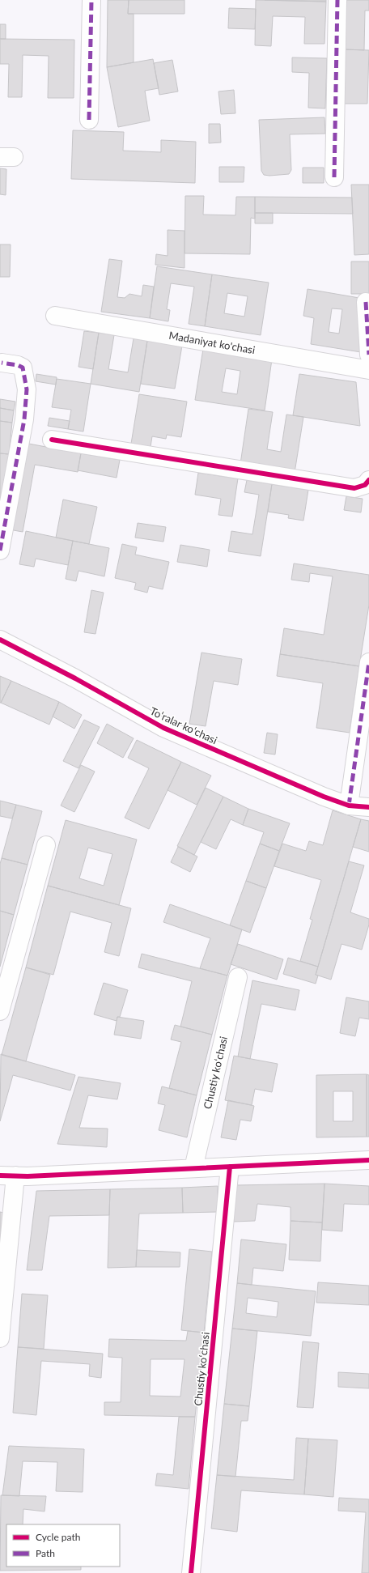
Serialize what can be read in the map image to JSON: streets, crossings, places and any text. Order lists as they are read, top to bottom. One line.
{"streets":{"street":["Madaniyat ko'chasi","Toʻralar koʻchasi","Chustiy koʻchasi"]},"legend":["Cycle path","Path"]}
